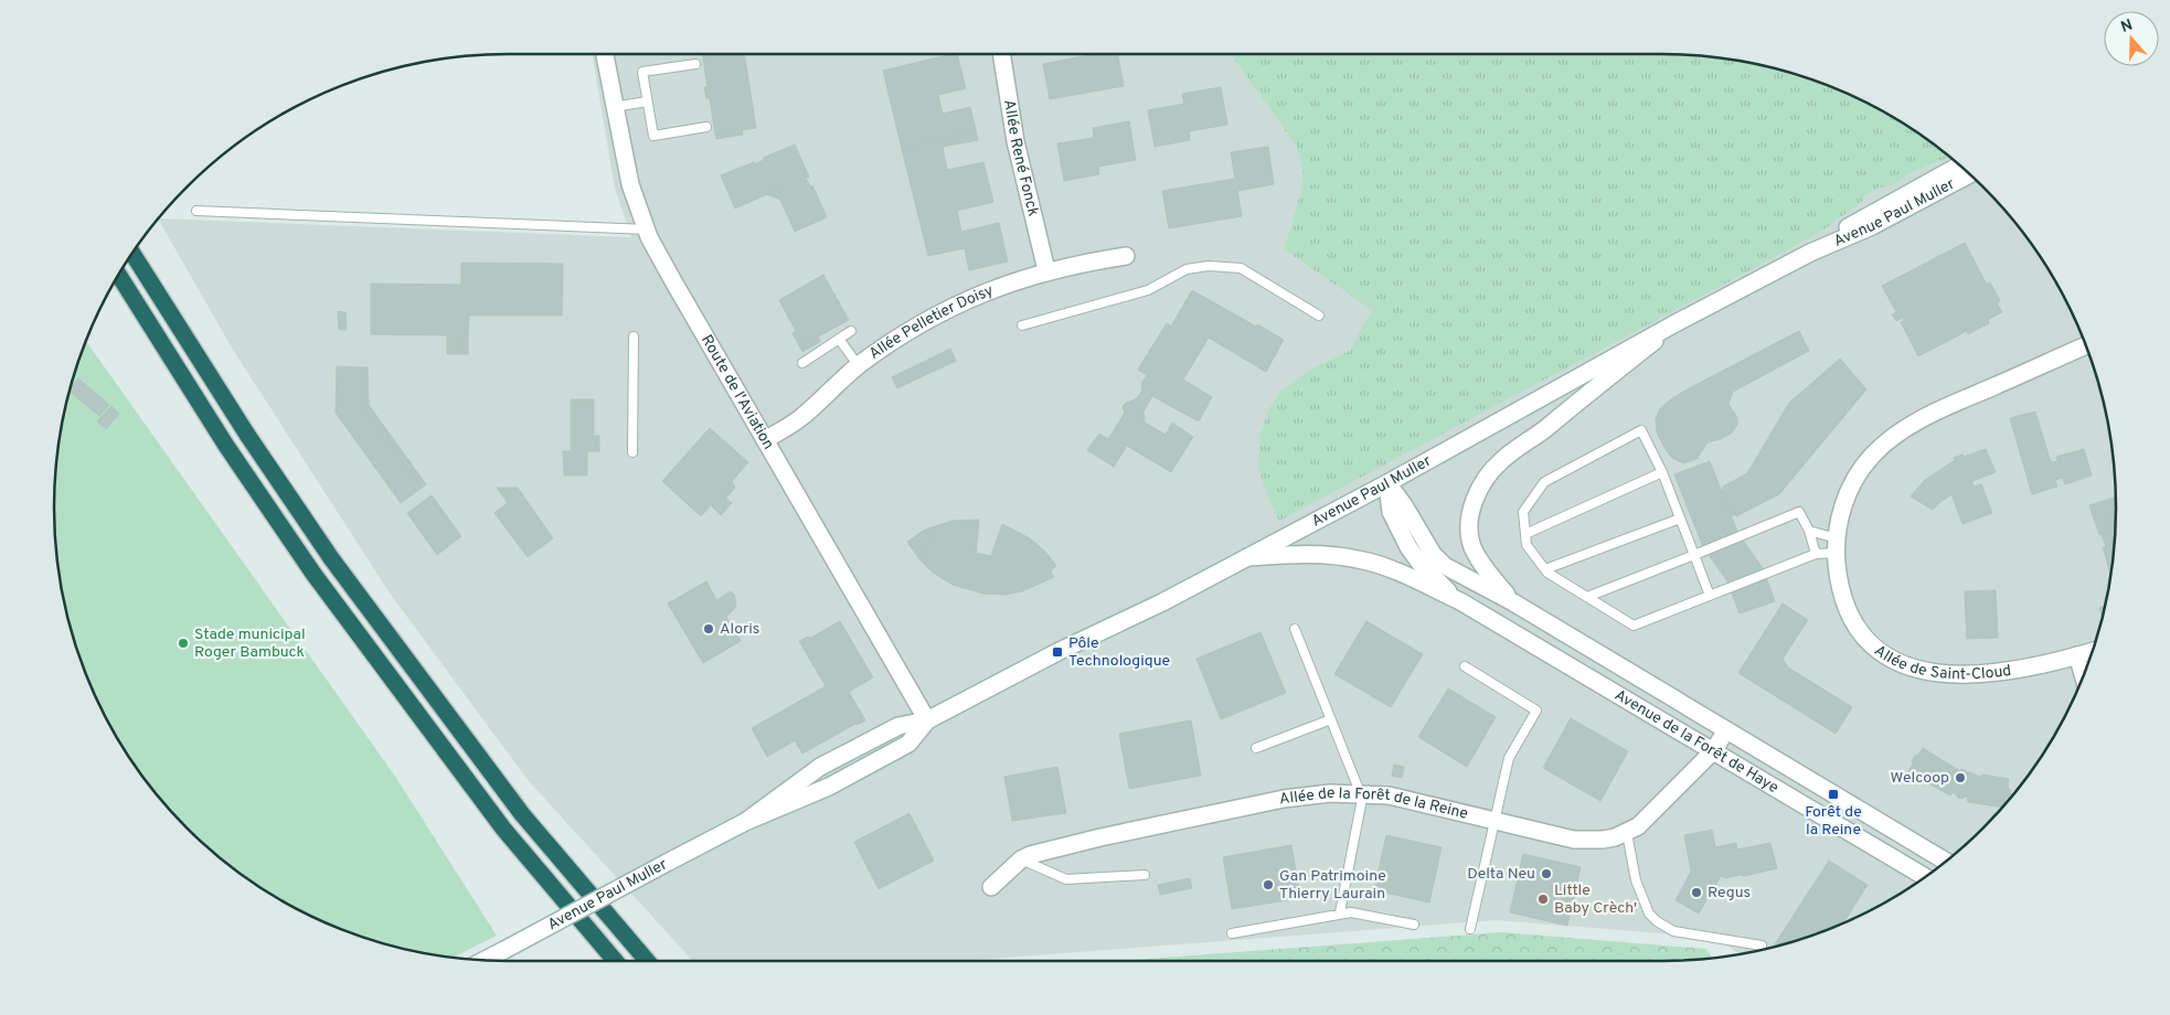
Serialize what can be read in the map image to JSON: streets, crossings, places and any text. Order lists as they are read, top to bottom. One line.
{"streets":{"street":["Allée René Fonck","Avenue Paul Muller","Allée Pelletier Doisy","Route de l'Aviation","Allée de Saint-Cloud","Avenue de la Forêt de Haye","Allée de la Forêt de la Reine"]},"crossings":[["Allée René Fonck","Allée Pelletier Doisy"],["Avenue Paul Muller","Route de l'Aviation"],["Avenue Paul Muller","Avenue de la Forêt de Haye"],["Allée Pelletier Doisy","Route de l'Aviation"],["Avenue de la Forêt de Haye","Allée de la Forêt de la Reine"]],"places":{"other":["Aloris","Stade municipal Roger Bambuck","Welcoop","Delta Neu","Gan Patrimoine Thierry Laurain","Regus","Little Baby Crèch'"],"transit":["Pôle Technologique","Forêt de la Reine"]},"north":"top"}
